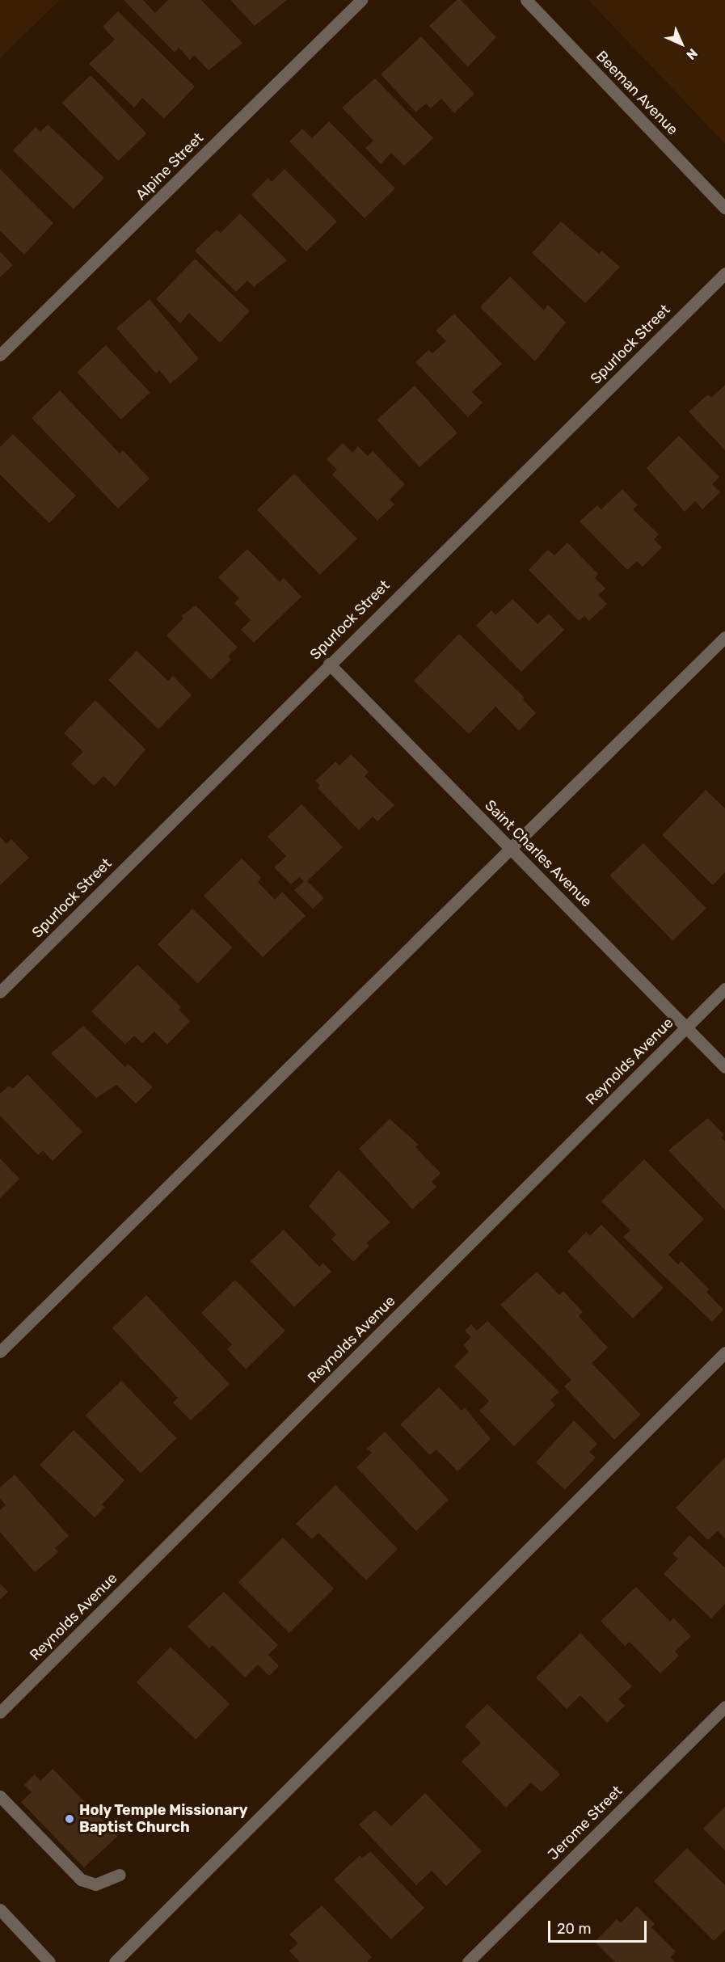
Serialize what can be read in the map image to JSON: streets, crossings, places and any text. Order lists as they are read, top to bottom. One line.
{"streets":{"street":["Beeman Avenue","Alpine Street","Spurlock Street","Saint Charles Avenue","Reynolds Avenue","Jerome Street"]},"crossings":[["Spurlock Street","Saint Charles Avenue"],["Saint Charles Avenue","Reynolds Avenue"]],"places":["Holy Temple Missionary Baptist Church"],"scale_bar":"20 m","north":"bottom right"}
